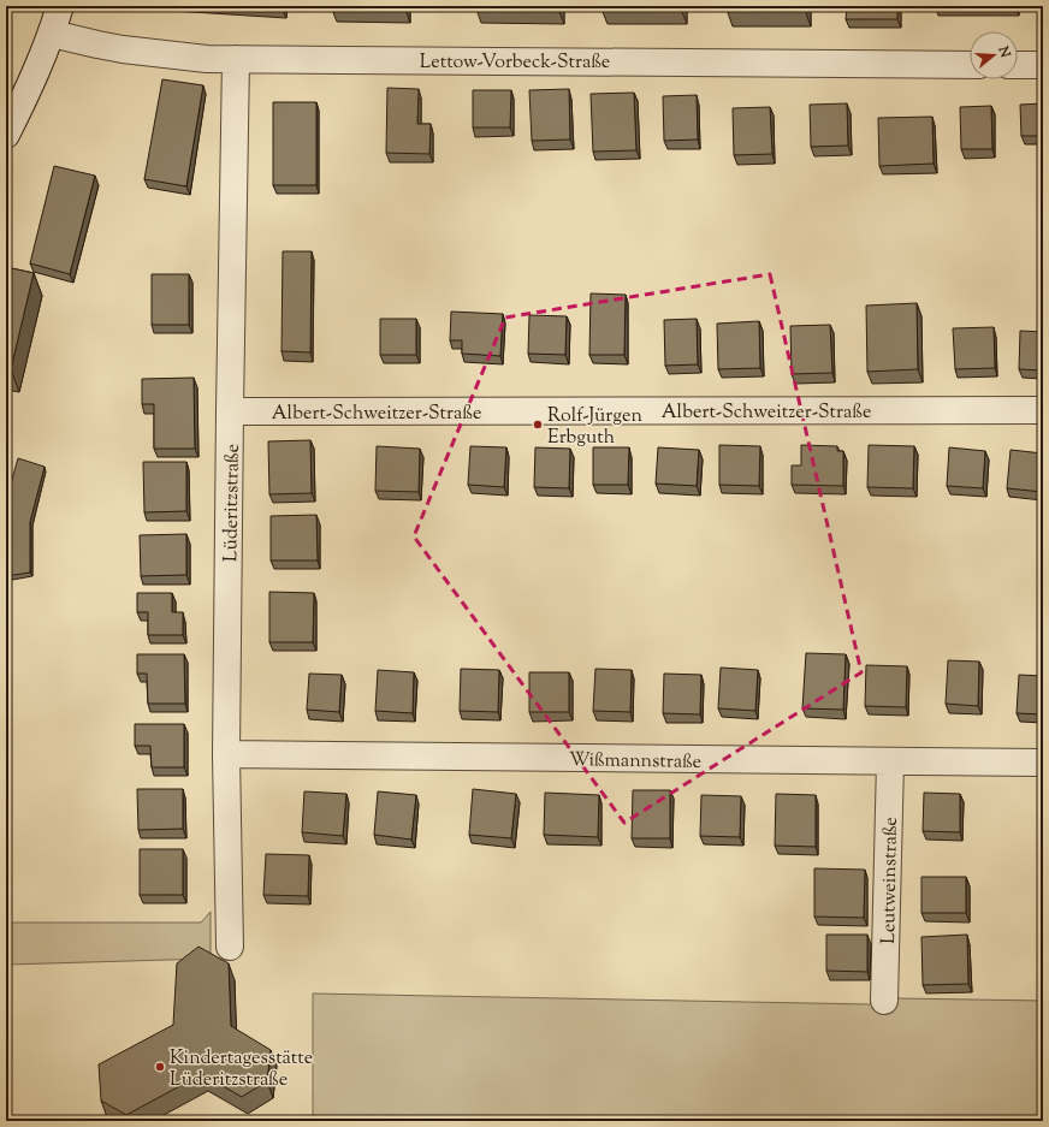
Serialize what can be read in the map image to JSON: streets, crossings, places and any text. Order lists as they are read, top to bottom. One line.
{"streets":{"street":["Lettow-Vorbeck-Straße","Albert-Schweitzer-Straße","Lüderitzstraße","Wißmannstraße","Leutweinstraße"]},"crossings":[["Lettow-Vorbeck-Straße","Lüderitzstraße"],["Albert-Schweitzer-Straße","Lüderitzstraße"],["Lüderitzstraße","Wißmannstraße"],["Wißmannstraße","Leutweinstraße"]],"places":["Rolf-Jürgen Erbguth","Kindertagesstätte Lüderitzstraße"],"north":"right"}
